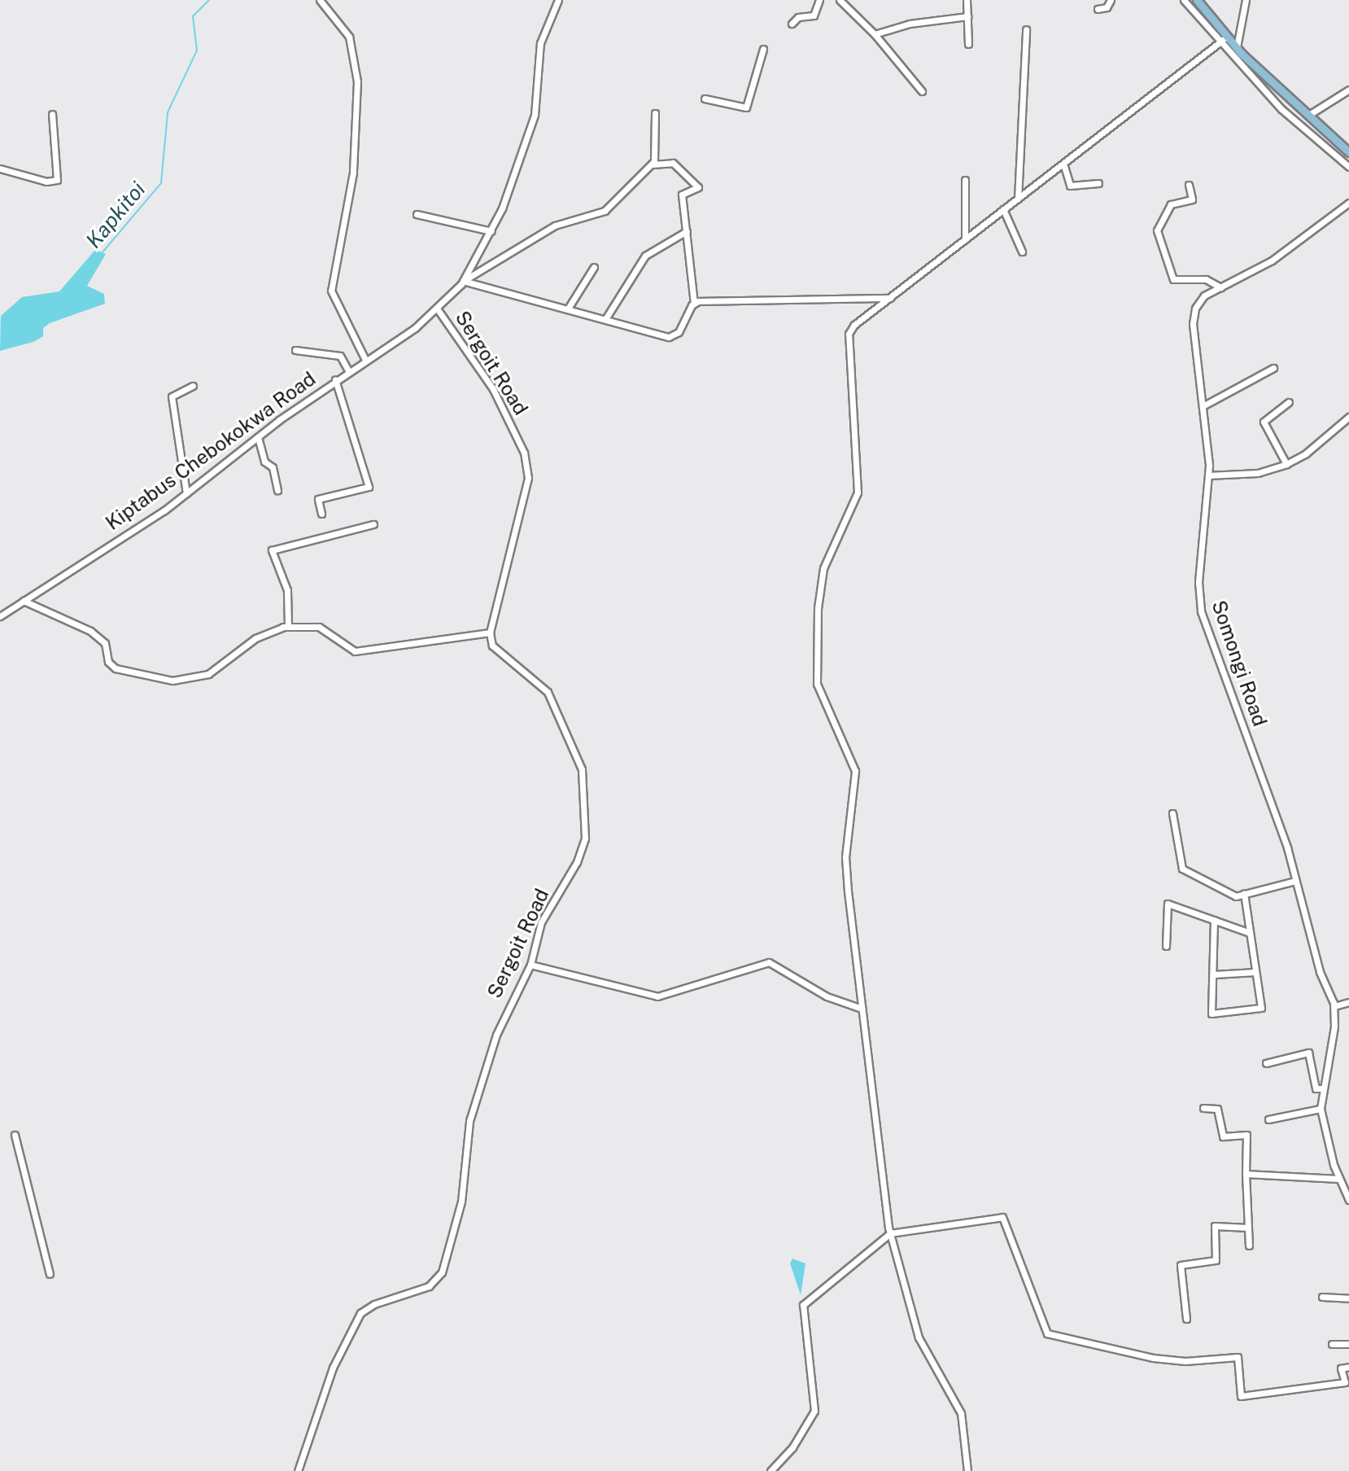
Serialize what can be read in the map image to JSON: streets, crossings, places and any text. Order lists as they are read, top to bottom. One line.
{"streets":{"street":["Sergoit Road","Kiptabus Chebokokwa Road","Somongi Road"]},"crossings":[["Sergoit Road","Kiptabus Chebokokwa Road"]],"water":["Kapkitoi"]}
